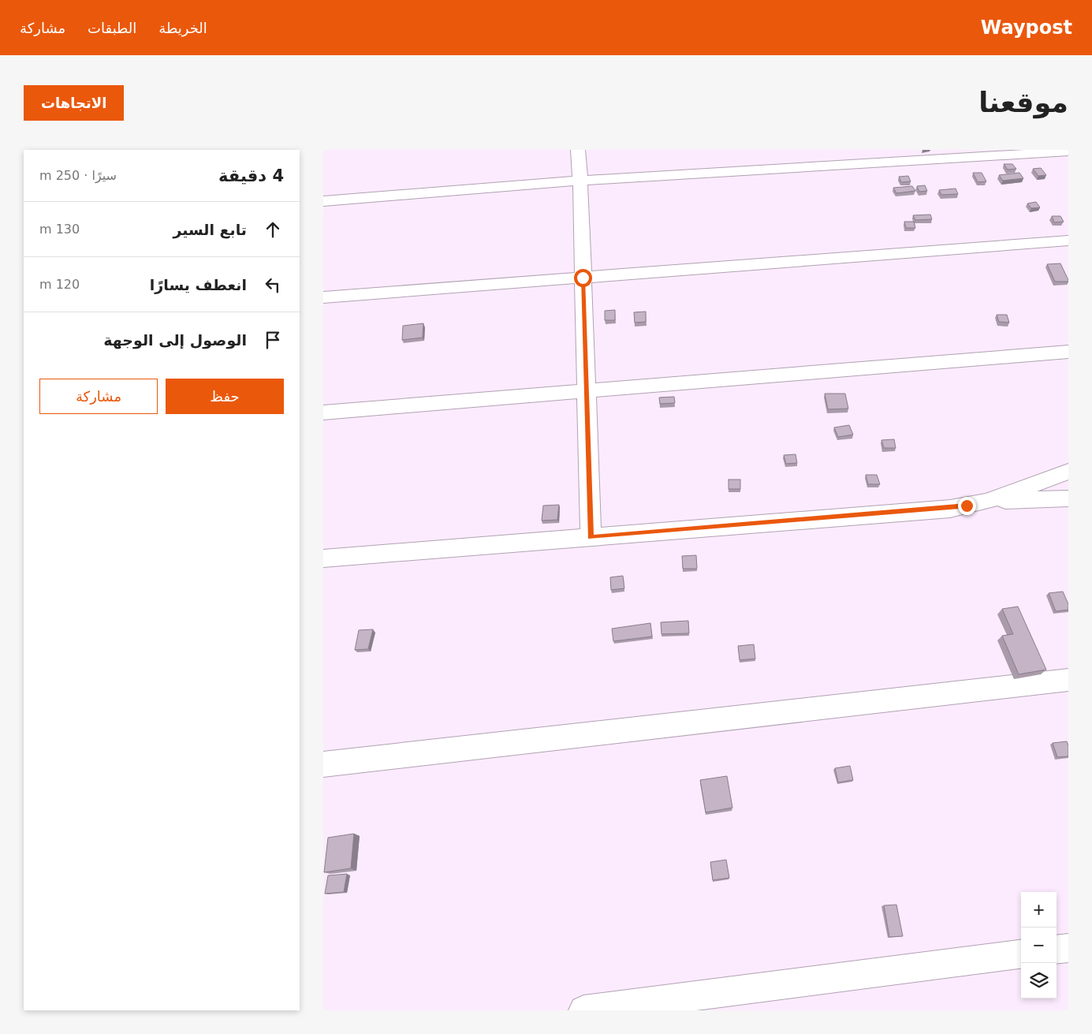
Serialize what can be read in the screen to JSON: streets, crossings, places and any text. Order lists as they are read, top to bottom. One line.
{"page":{"header":"Waypost","nav":["الخريطة","الطبقات","مشاركة"],"buttons":["الاتجاهات",["حفظ","مشاركة"]],"title":"موقعنا","heading":["4 دقيقة","سيرًا · 250 m"],"list":[["تابع السير","130 m"],["انعطف يسارًا","120 m"],"الوصول إلى الوجهة"],"map_buttons":["+","−"]}}
